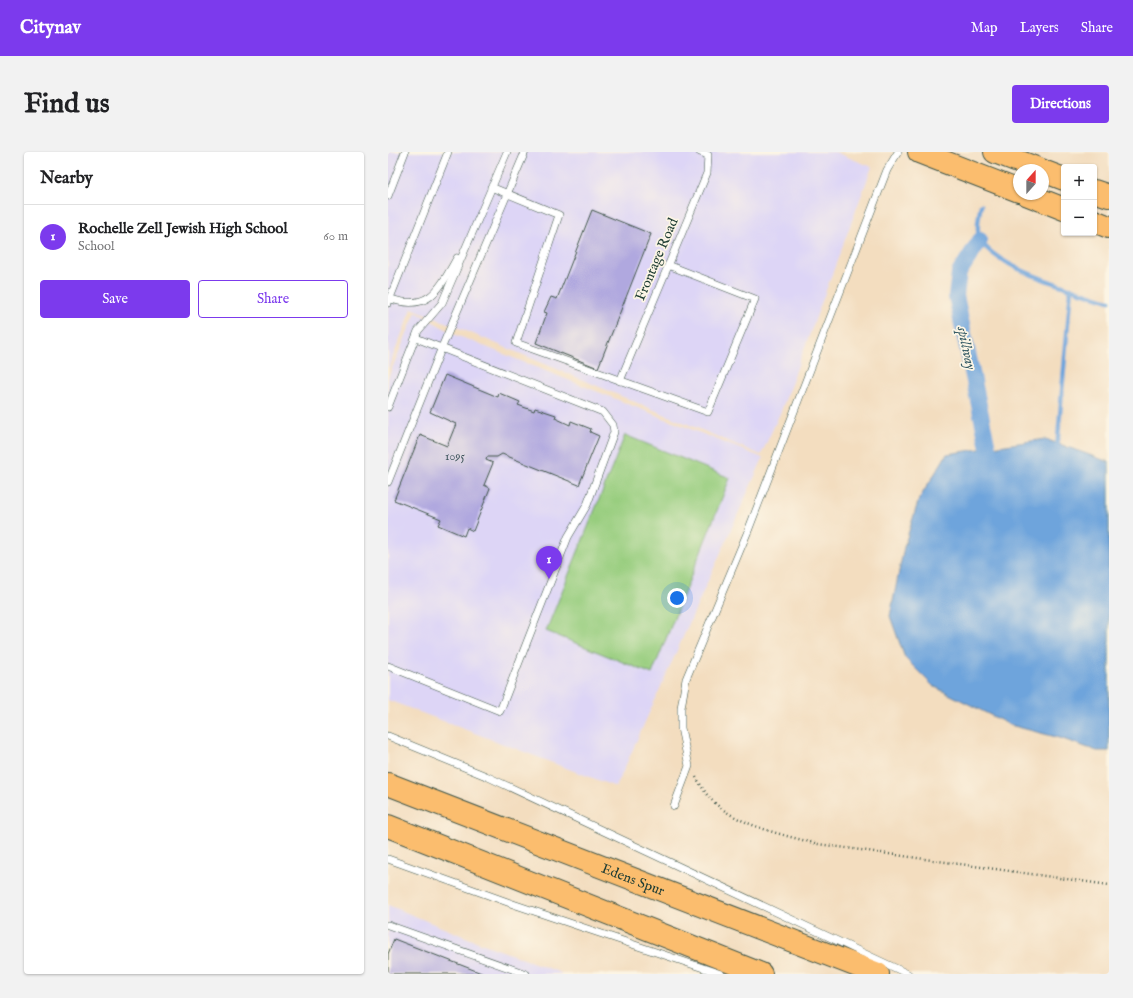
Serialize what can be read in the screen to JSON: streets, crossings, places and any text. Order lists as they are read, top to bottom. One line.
{"streets":{"main road":["Edens Spur"],"lane":["Frontage Road"]},"water":["spillway"],"house_numbers":["1095"],"north":"top","page":{"header":"Citynav","nav":["Map","Layers","Share"],"buttons":["Directions",["Save","Share"]],"title":"Find us","heading":"Nearby","map_buttons":["+","−"],"list":[{"mark":"1","name":"Rochelle Zell Jewish High School","note":"School","value":"60 m"}],"pins":"1"}}
